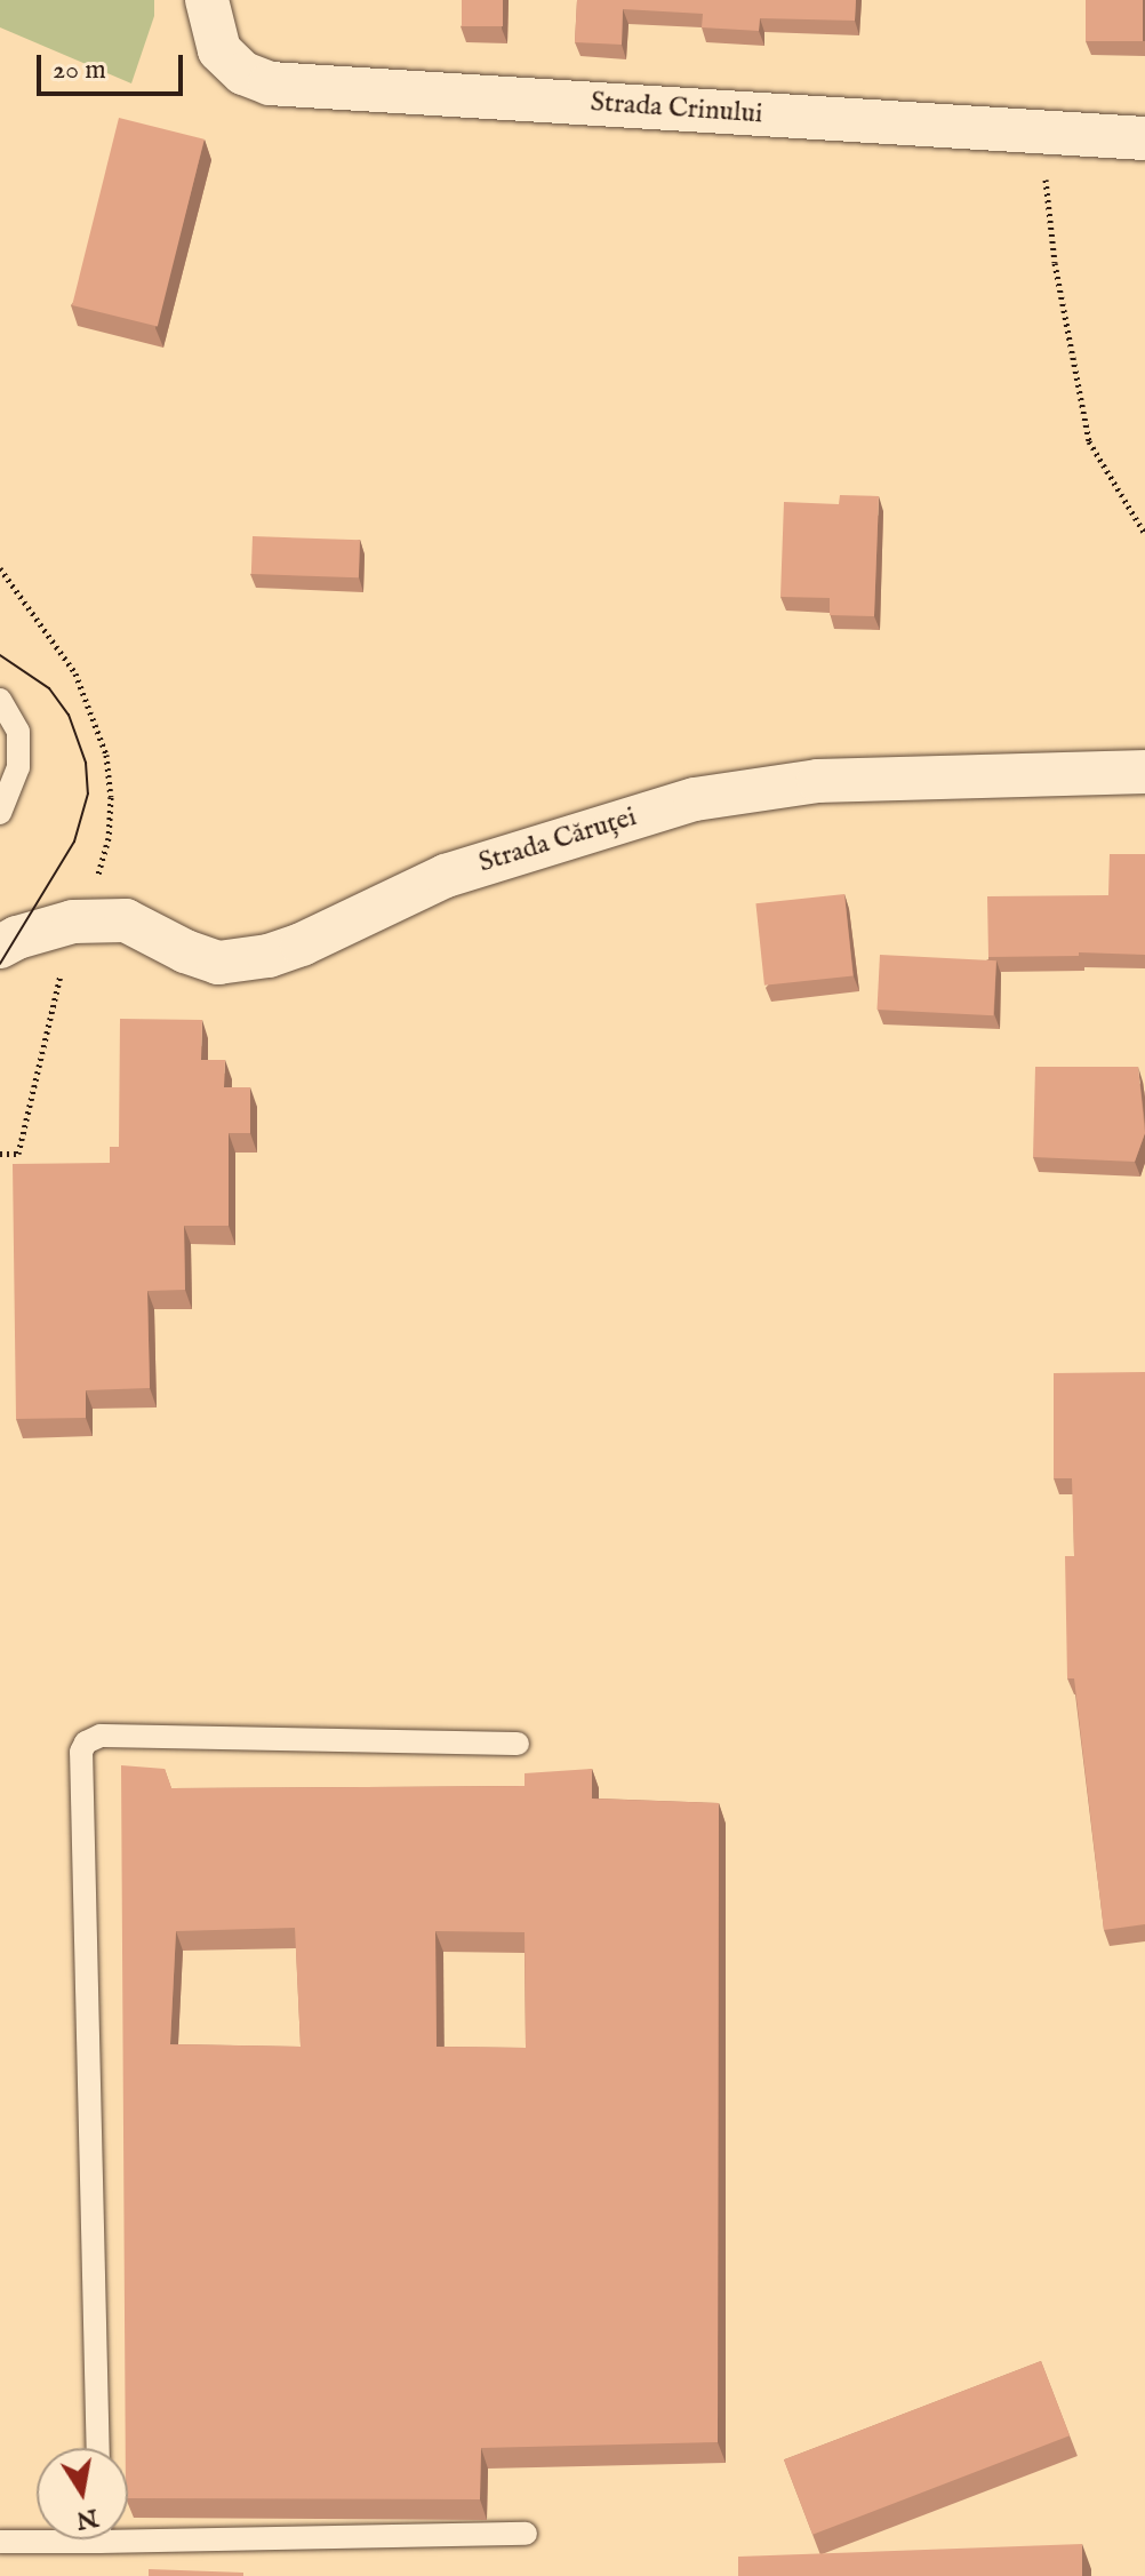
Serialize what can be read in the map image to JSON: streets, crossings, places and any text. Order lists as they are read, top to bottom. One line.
{"streets":{"street":["Strada Crinului","Strada Căruței"]},"scale_bar":"20 m","north":"bottom"}
